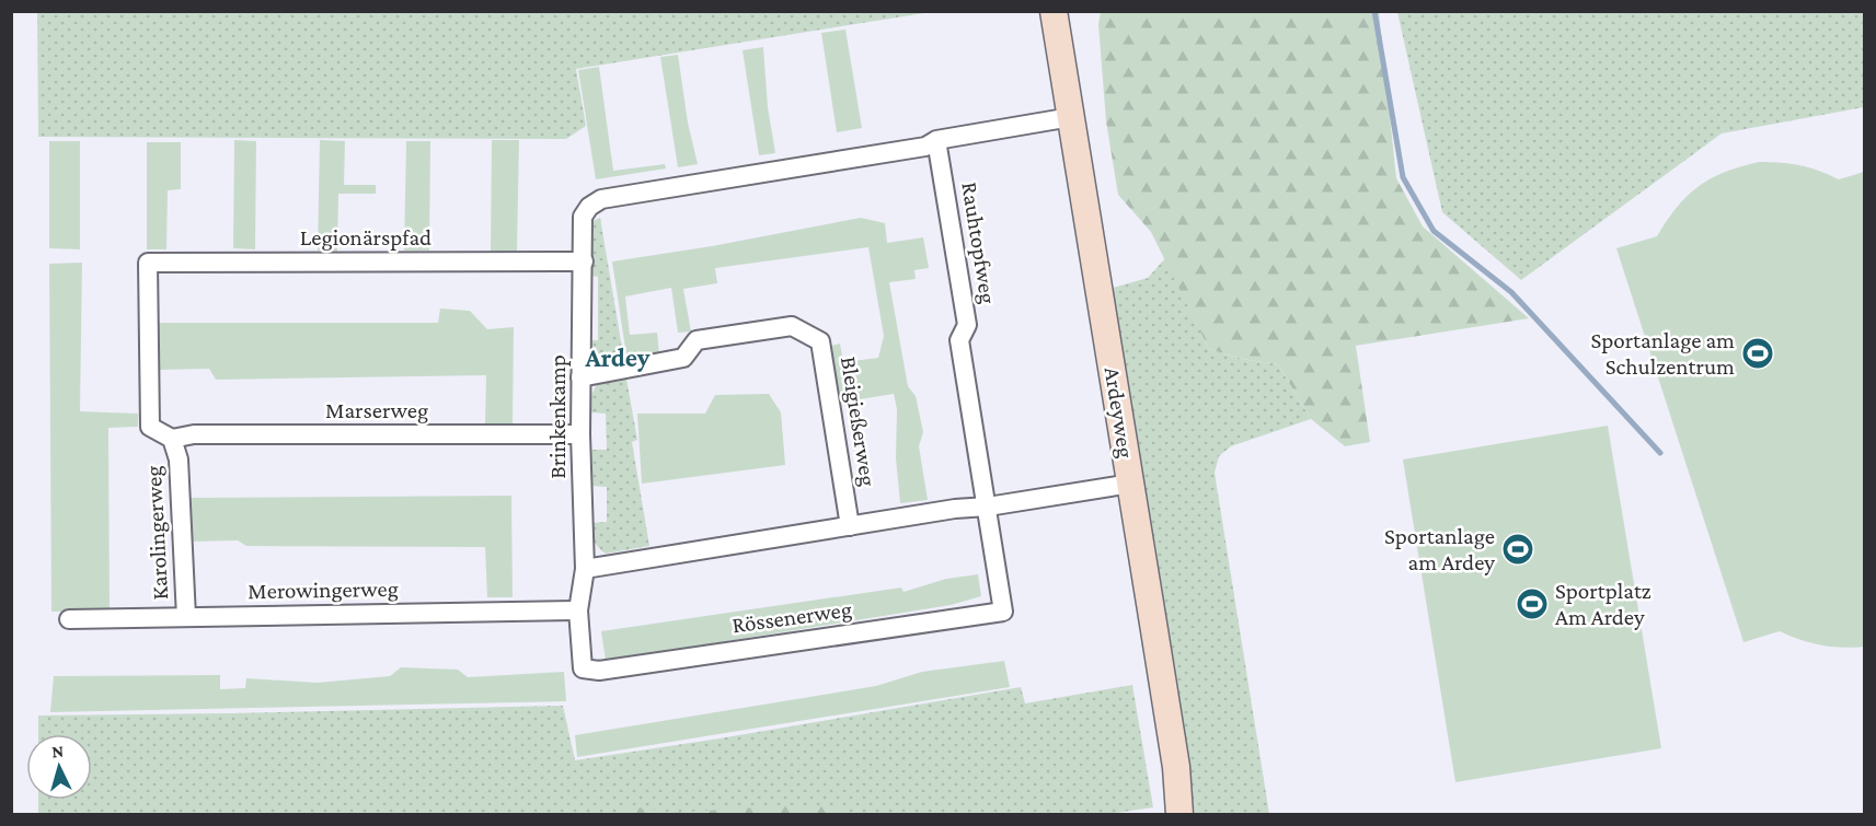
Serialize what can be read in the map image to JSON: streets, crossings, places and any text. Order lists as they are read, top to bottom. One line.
{"streets":{"main road":["Ardeyweg"],"street":["Legionärspfad","Rauhtopfweg","Marserweg","Brinkenkamp","Bleigießerweg","Karolingerweg","Merowingerweg","Rössenerweg"]},"crossings":[["Legionärspfad","Brinkenkamp"],["Legionärspfad","Karolingerweg"],["Rauhtopfweg","Brinkenkamp"],["Rauhtopfweg","Rössenerweg"],["Marserweg","Brinkenkamp"],["Marserweg","Karolingerweg"],["Ardeyweg","Brinkenkamp"],["Brinkenkamp","Bleigießerweg"],["Brinkenkamp","Rössenerweg"],["Karolingerweg","Merowingerweg"],["Merowingerweg","Rössenerweg"]],"districts":["Ardey"],"places":{"sports":["Sportanlage am Schulzentrum","Sportanlage am Ardey","Sportplatz Am Ardey"]},"north":"top"}
